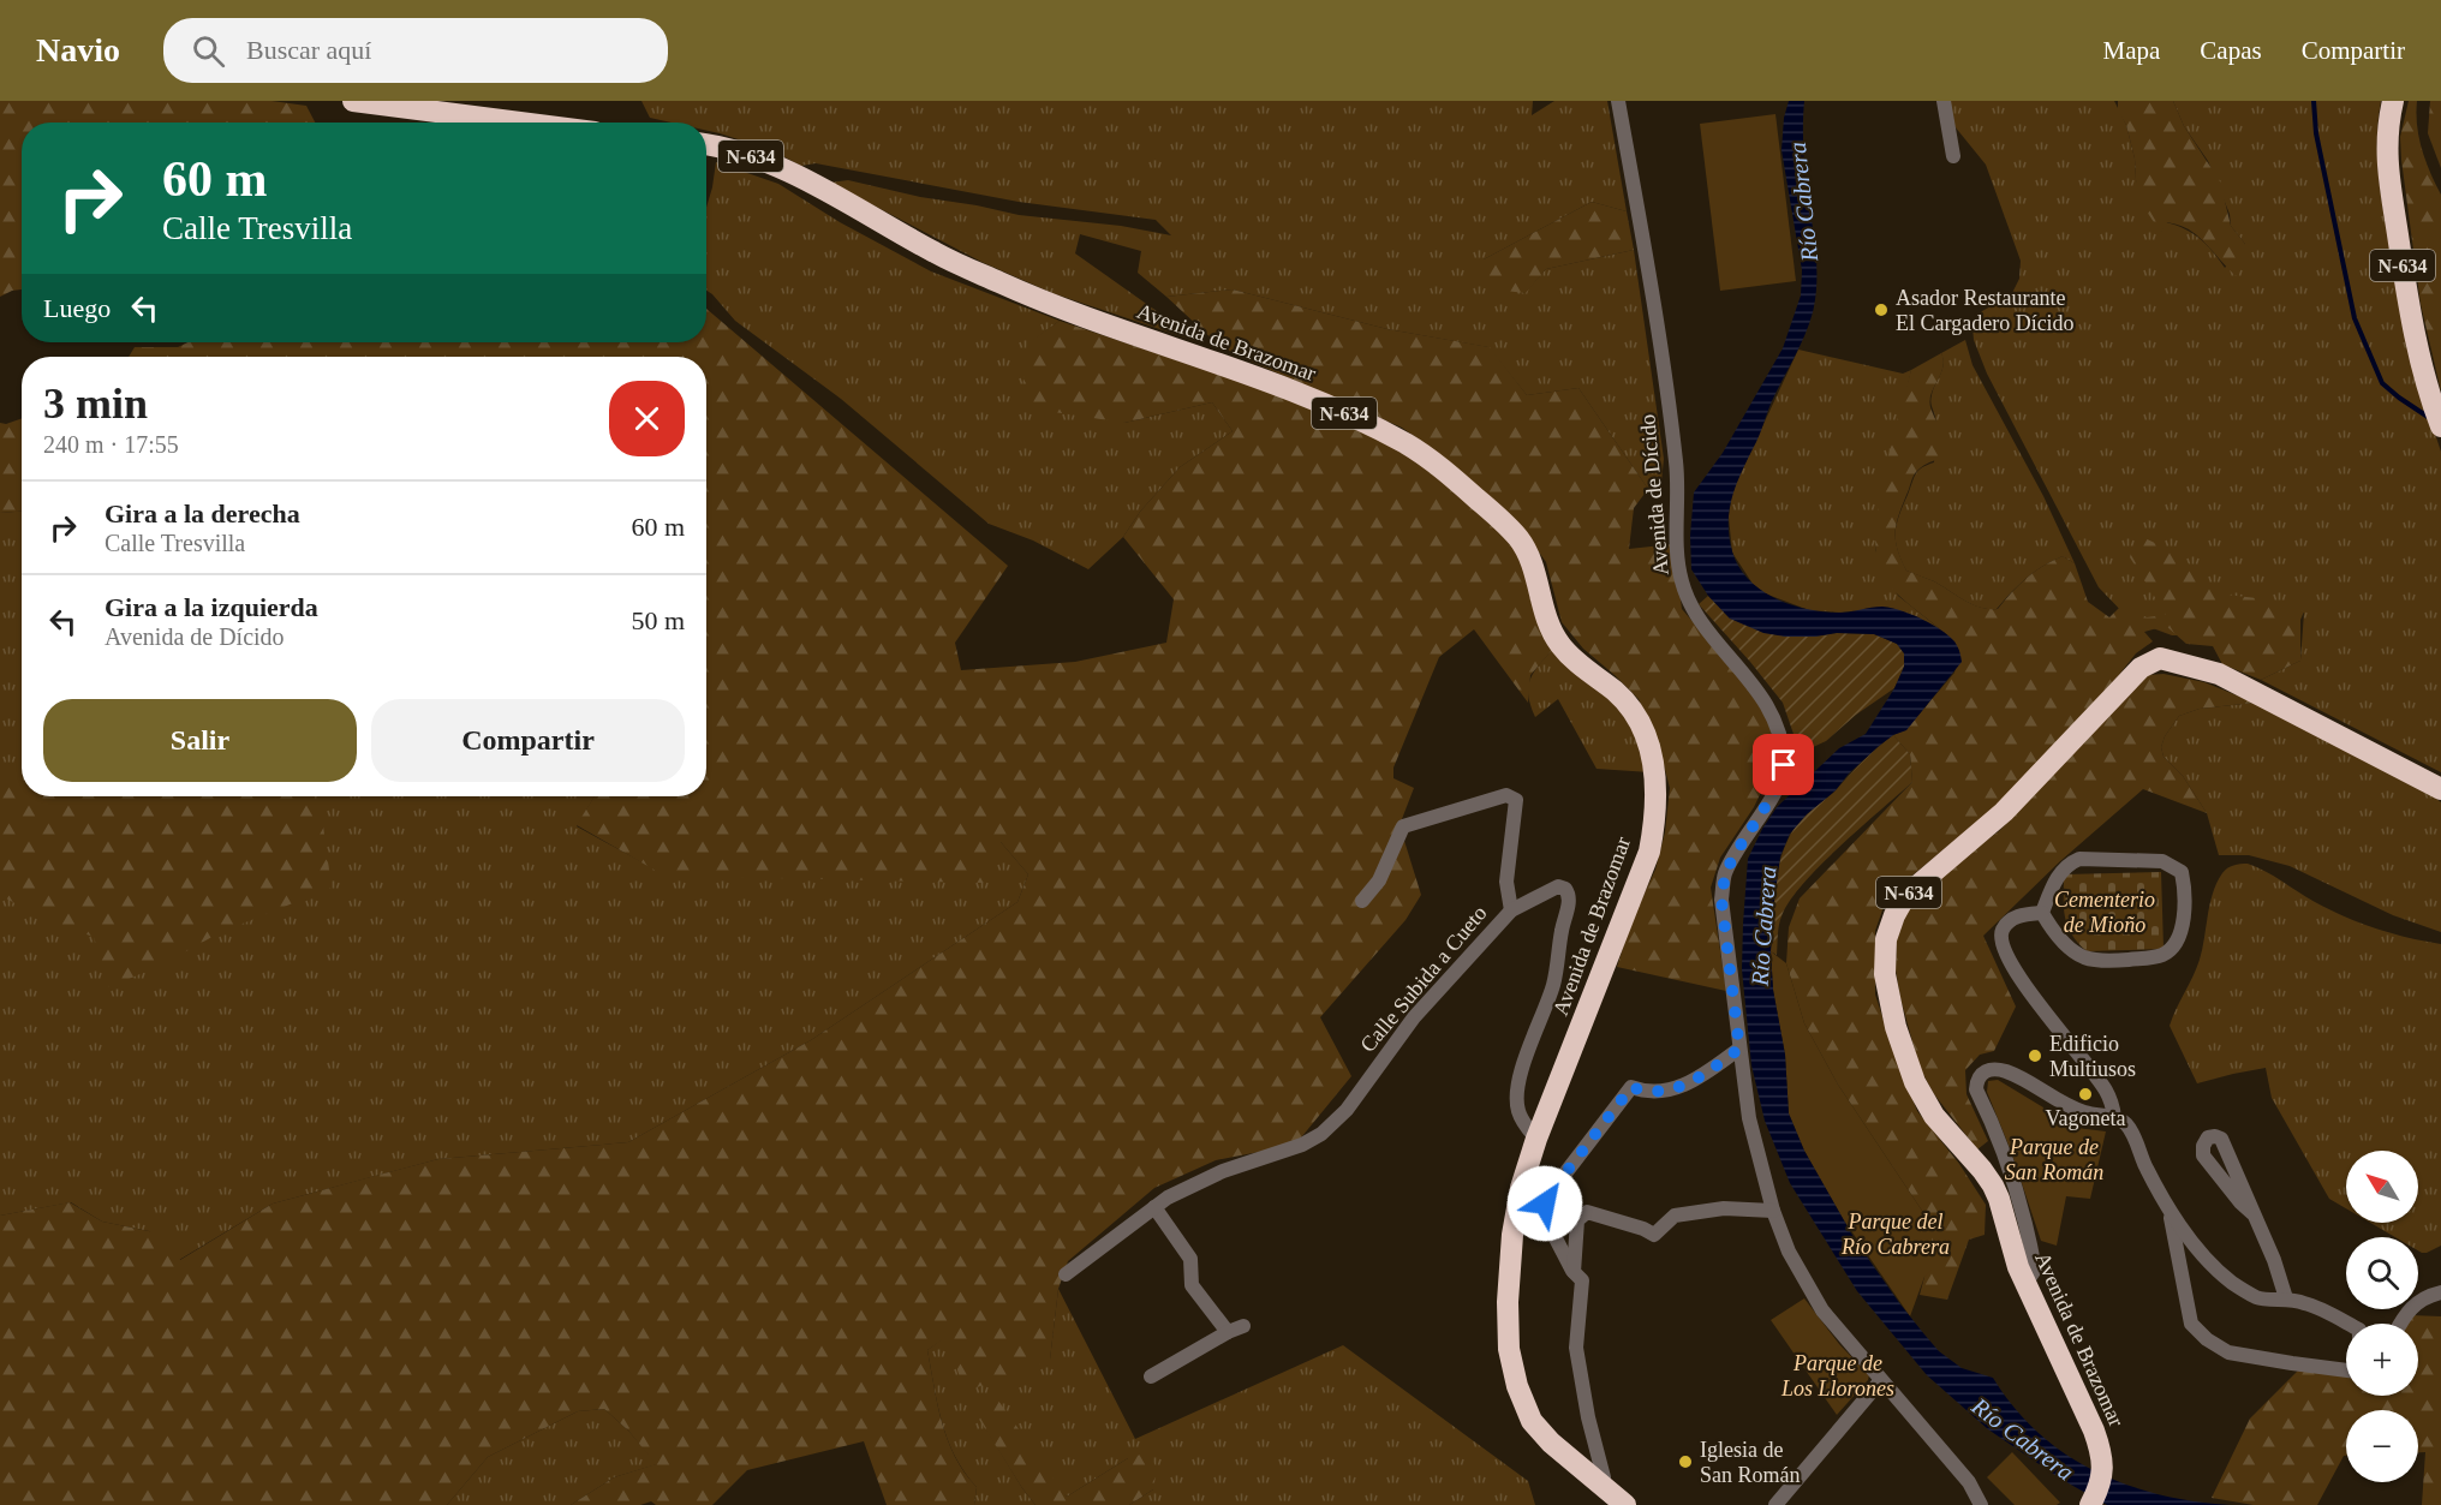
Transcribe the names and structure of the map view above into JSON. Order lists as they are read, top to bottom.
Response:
{
  "streets": {
    "highway": ["N-634", "Avenida de Brazomar"],
    "street": ["Avenida de Dícido", "Calle Subida a Cueto"]
  },
  "crossings": [
    ["Avenida de Brazomar", "Calle Subida a Cueto"]
  ],
  "water": ["Río Cabrera"],
  "parks": [
    "Cementerio de Mioño",
    "Parque de San Román",
    "Parque del Río Cabrera",
    "Parque de Los Llorones"
  ],
  "places": [
    "Asador Restaurante El Cargadero Dícido",
    "Edificio Multiusos",
    "Vagoneta",
    "Iglesia de San Román"
  ],
  "north": "top left",
  "page": {
    "header": "Navio",
    "search": "Buscar aquí",
    "nav": ["Mapa", "Capas", "Compartir"],
    "turn": ["60 m", "Calle Tresvilla"],
    "then": "Luego",
    "heading": ["3 min", "240 m · 17:55"],
    "list": [
      {
        "name": "Gira a la derecha",
        "note": "Calle Tresvilla",
        "value": "60 m"
      },
      {
        "name": "Gira a la izquierda",
        "note": "Avenida de Dícido",
        "value": "50 m"
      }
    ],
    "buttons": ["Salir", "Compartir"],
    "map_buttons": ["+", "−"]
  }
}
